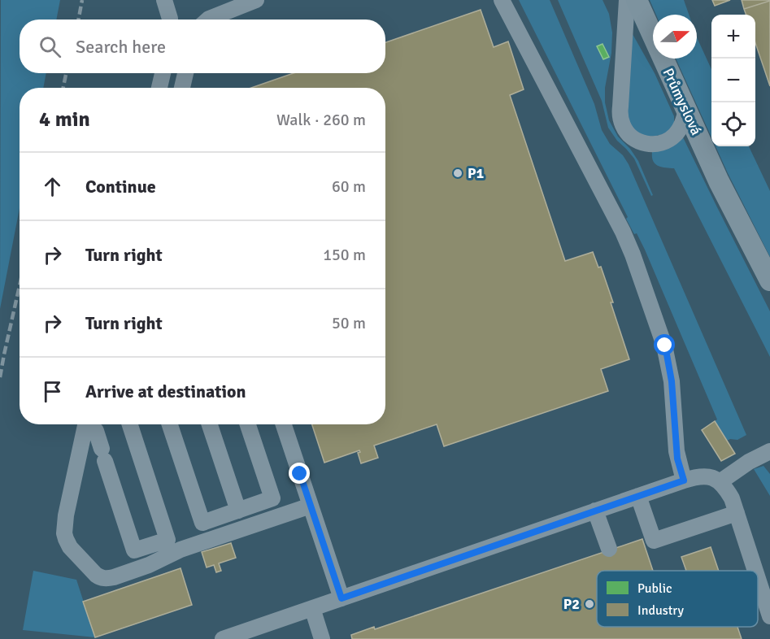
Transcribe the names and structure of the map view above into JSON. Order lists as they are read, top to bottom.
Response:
{
  "streets": {
    "main road": ["Průmyslová"]
  },
  "places": ["P1", "P2"],
  "legend": ["Public", "Industry"],
  "north": "right",
  "page": {
    "map_buttons": ["+", "−"],
    "search": "Search here",
    "heading": ["4 min", "Walk · 260 m"],
    "list": [
      ["Continue", "60 m"],
      ["Turn right", "150 m"],
      ["Turn right", "50 m"],
      "Arrive at destination"
    ]
  }
}
